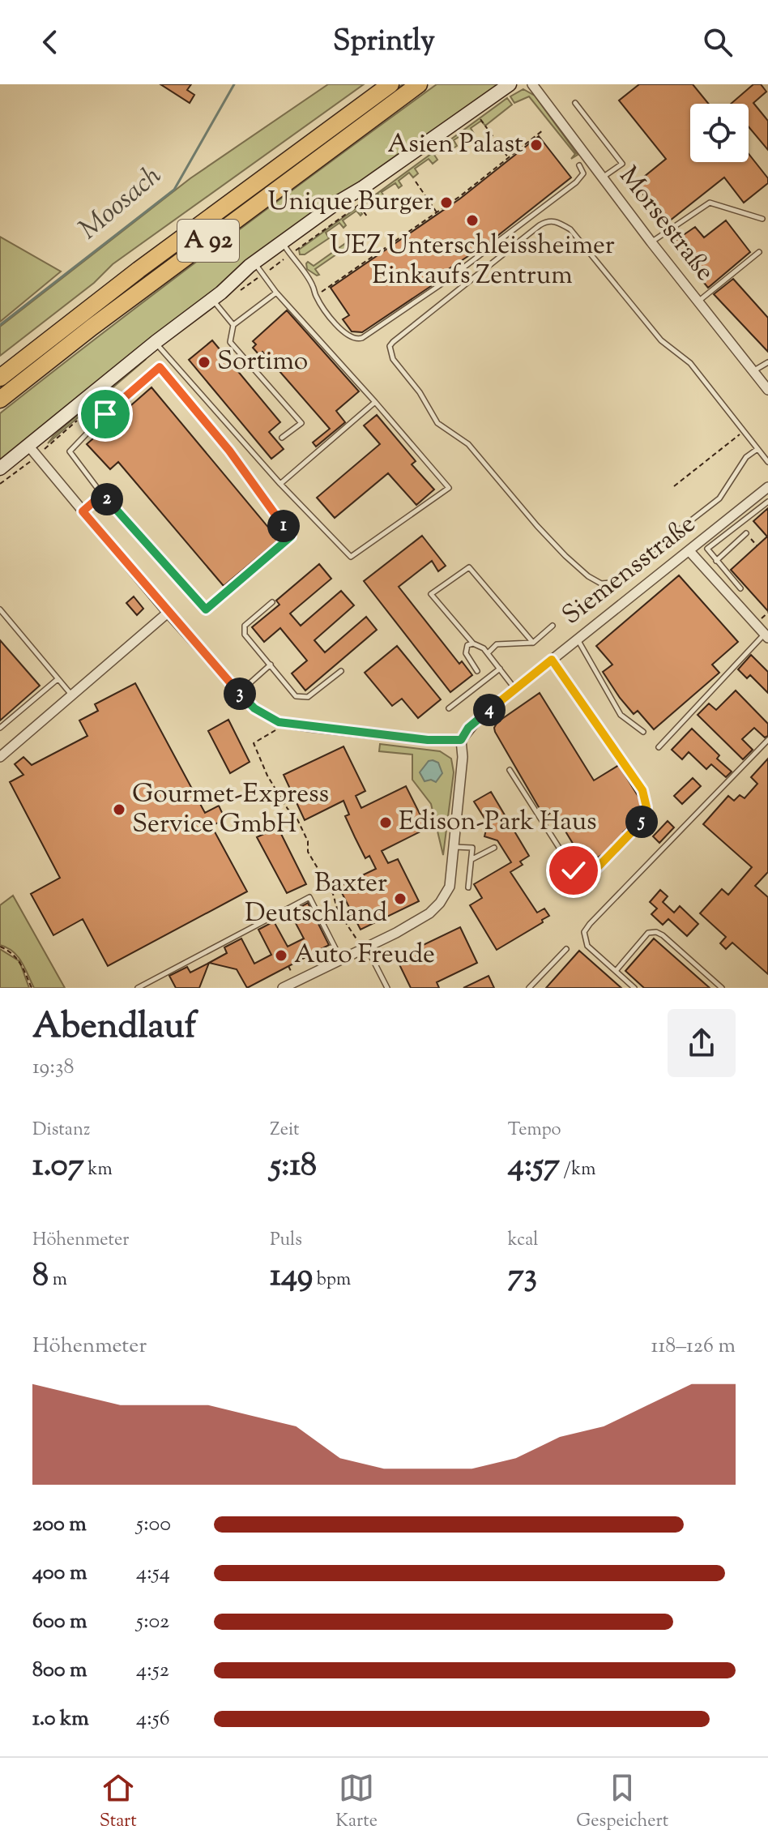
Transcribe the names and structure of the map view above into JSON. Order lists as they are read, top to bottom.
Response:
{
  "streets": {
    "highway": ["A 92"],
    "street": ["Morsestraße", "Siemensstraße"]
  },
  "water": ["Moosach"],
  "places": [
    "Asien Palast",
    "Unique Burger",
    "UEZ Unterschleissheimer Einkaufs Zentrum",
    "Sortimo",
    "Gourmet-Express Service GmbH",
    "Edison-Park Haus",
    "Baxter Deutschland",
    "Auto Freude"
  ],
  "page": {
    "header": "Sprintly",
    "pins": [
      "2",
      "1",
      "3",
      "4",
      "5"
    ],
    "heading": ["Abendlauf", "19:38"],
    "stats": [
      ["Distanz", "1.07 km"],
      ["Zeit", "5:18"],
      ["Tempo", "4:57 /km"],
      ["Höhenmeter", "8 m"],
      ["Puls", "149 bpm"],
      ["kcal", "73"]
    ],
    "chart": ["Höhenmeter", "118–126 m"],
    "list": [
      {
        "name": "200 m",
        "note": "5:00"
      },
      {
        "name": "400 m",
        "note": "4:54"
      },
      {
        "name": "600 m",
        "note": "5:02"
      },
      {
        "name": "800 m",
        "note": "4:52"
      },
      {
        "name": "1.0 km",
        "note": "4:56"
      }
    ],
    "tabs": ["Start", "Karte", "Gespeichert"]
  }
}
